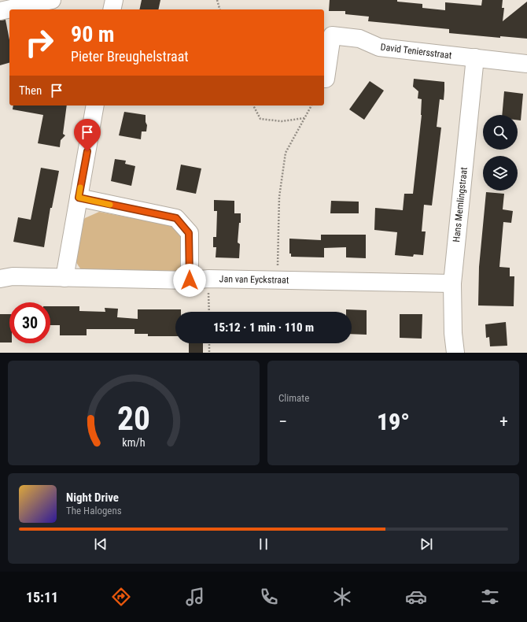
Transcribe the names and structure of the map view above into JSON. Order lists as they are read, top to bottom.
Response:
{
  "streets": {
    "street": ["David Teniersstraat", "Hans Memlingstraat", "Jan van Eyckstraat"]
  },
  "crossings": [
    ["David Teniersstraat", "Hans Memlingstraat"],
    ["Hans Memlingstraat", "Jan van Eyckstraat"]
  ],
  "page": {
    "turn": ["90 m", "Pieter Breughelstraat"],
    "then": "Then",
    "limit": "30",
    "trip": "15:12 · 1 min · 110 m",
    "tile": "Climate",
    "heat": ["−", "19°", "+"],
    "song": ["Night Drive", "The Halogens"],
    "tabs": "15:11",
    "gauge": ["20", "km/h"]
  }
}
